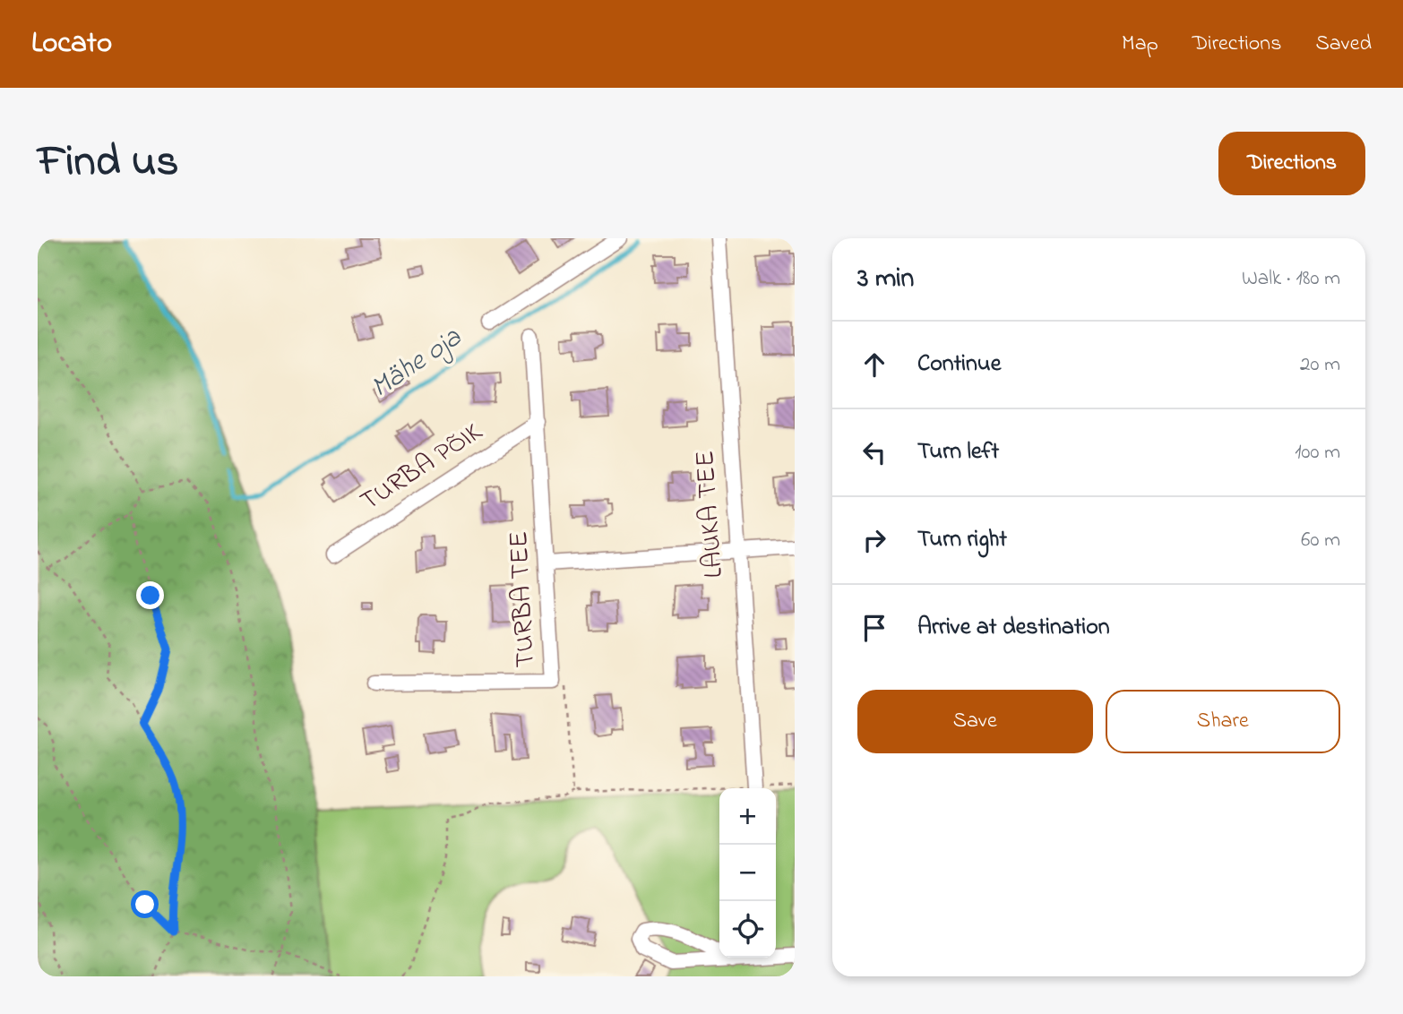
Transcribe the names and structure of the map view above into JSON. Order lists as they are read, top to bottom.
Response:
{
  "streets": {
    "street": ["TURBA PÕIK", "LAUKA TEE", "TURBA TEE"]
  },
  "crossings": [
    ["TURBA PÕIK", "TURBA TEE"]
  ],
  "water": ["Mähe oja"],
  "page": {
    "header": "Locato",
    "nav": ["Map", "Directions", "Saved"],
    "title": "Find us",
    "buttons": [
      "Directions",
      ["Save", "Share"]
    ],
    "heading": ["3 min", "Walk · 180 m"],
    "list": [
      ["Continue", "20 m"],
      ["Turn left", "100 m"],
      ["Turn right", "60 m"],
      "Arrive at destination"
    ],
    "map_buttons": ["+", "−"]
  }
}
